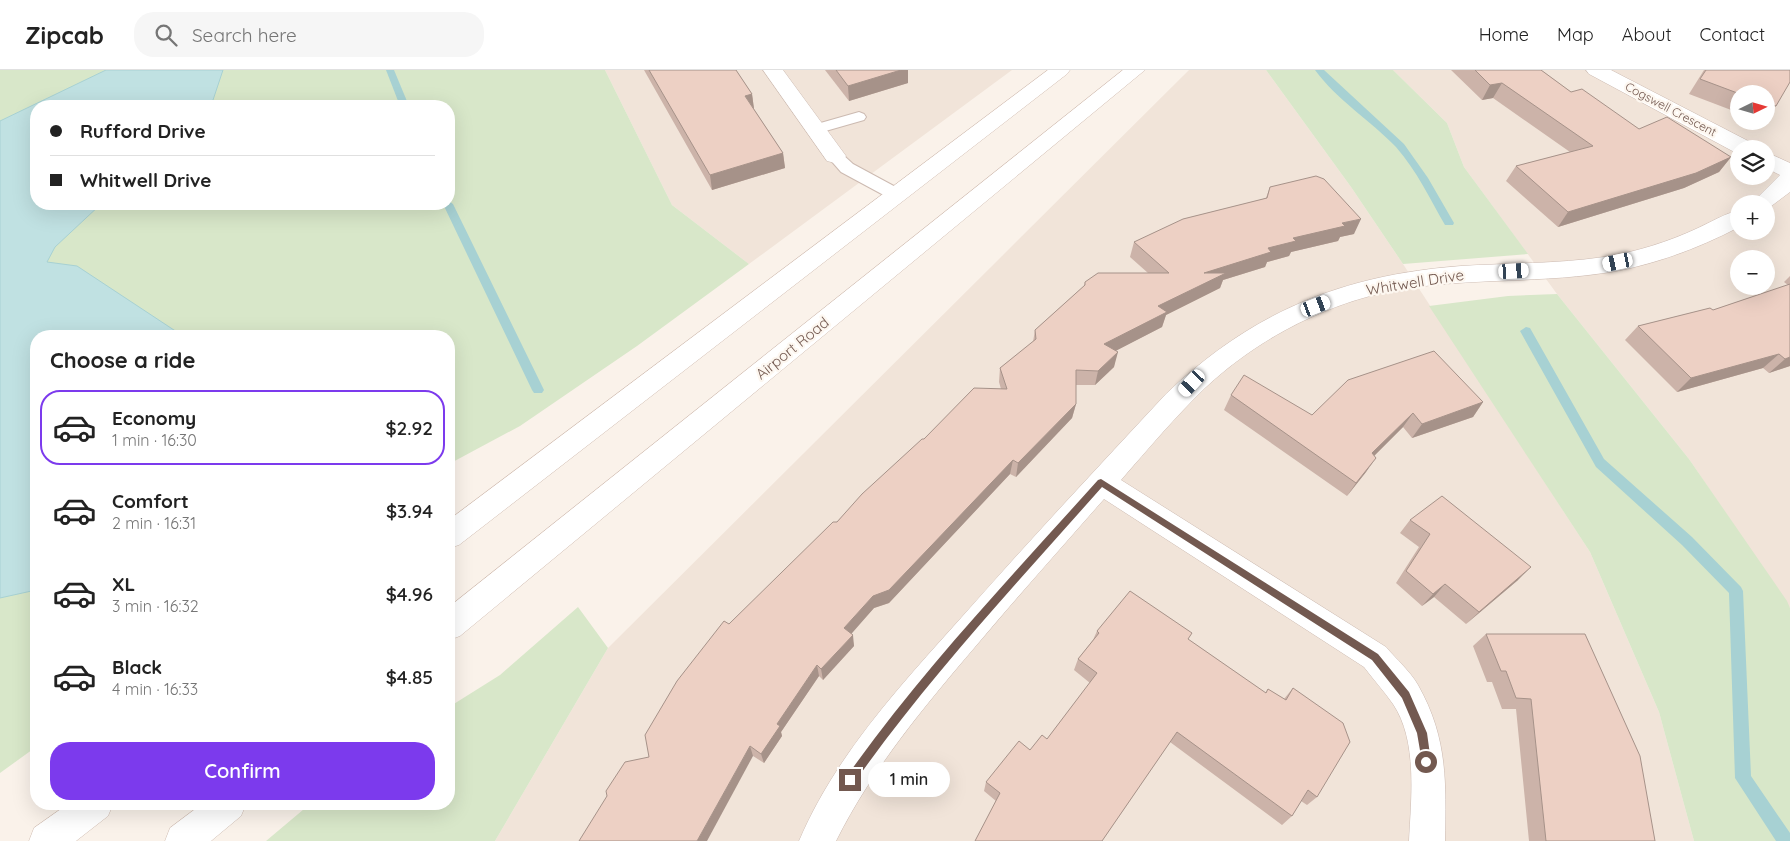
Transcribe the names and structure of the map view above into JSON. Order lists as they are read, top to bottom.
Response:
{
  "streets": {
    "street": ["Cogswell Crescent", "Whitwell Drive", "Airport Road"]
  },
  "north": "right",
  "page": {
    "header": "Zipcab",
    "search": "Search here",
    "nav": [
      "Home",
      "Map",
      "About",
      "Contact"
    ],
    "map_buttons": ["+", "−"],
    "banner": ["Rufford Drive", "Whitwell Drive"],
    "heading": "Choose a ride",
    "list": [
      {
        "name": "Economy",
        "note": "1 min · 16:30",
        "value": "$2.92"
      },
      {
        "name": "Comfort",
        "note": "2 min · 16:31",
        "value": "$3.94"
      },
      {
        "name": "XL",
        "note": "3 min · 16:32",
        "value": "$4.96"
      },
      {
        "name": "Black",
        "note": "4 min · 16:33",
        "value": "$4.85"
      }
    ],
    "buttons": "Confirm",
    "bubble": "1 min"
  }
}
